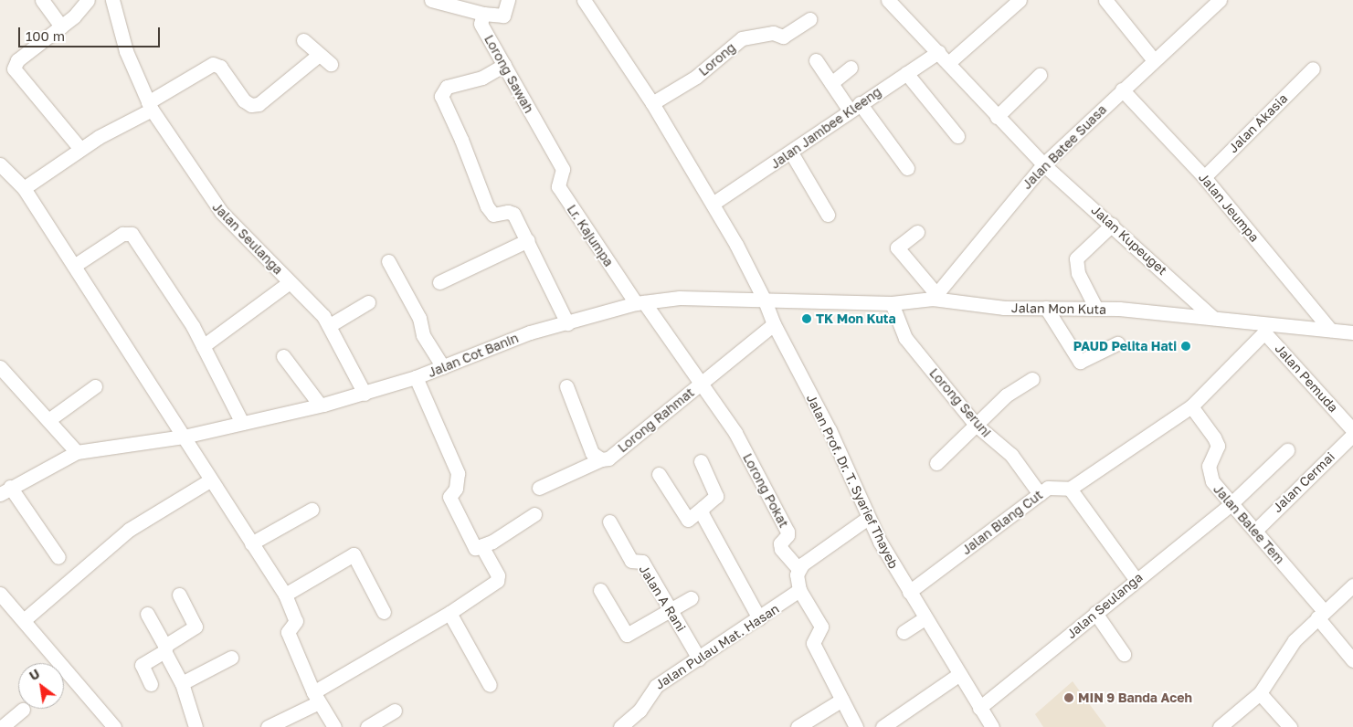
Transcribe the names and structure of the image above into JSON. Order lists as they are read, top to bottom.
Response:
{
  "streets": {
    "street": [
      "Lorong",
      "Lorong Sawah",
      "Jalan Akasia",
      "Jalan Jambee Kleeng",
      "Jalan Batee Suasa",
      "Jalan Jeumpa",
      "Lr. Kajumpa",
      "Jalan Seulanga",
      "Jalan Kupeuget",
      "Jalan Mon Kuta",
      "Jalan Cot Banin",
      "Jalan Pemuda",
      "Lorong Seruni",
      "Lorong Rahmat",
      "Jalan Prof. Dr. T. Syarief Thayeb",
      "Jalan Cermai",
      "Lorong Pokat",
      "Jalan Blang Cut",
      "Jalan Balee Tem",
      "Jalan A Rani",
      "Jalan Pulau Mat. Hasan"
    ]
  },
  "crossings": [
    ["Lorong", "Jalan Prof. Dr. T. Syarief Thayeb"],
    ["Lorong Sawah", "Lr. Kajumpa"],
    ["Jalan Akasia", "Jalan Jeumpa"],
    ["Jalan Jambee Kleeng", "Jalan Kupeuget"],
    ["Jalan Jambee Kleeng", "Jalan Prof. Dr. T. Syarief Thayeb"],
    ["Jalan Batee Suasa", "Jalan Jeumpa"],
    ["Jalan Batee Suasa", "Jalan Kupeuget"],
    ["Jalan Batee Suasa", "Jalan Mon Kuta"],
    ["Jalan Jeumpa", "Jalan Mon Kuta"],
    ["Lr. Kajumpa", "Jalan Cot Banin"],
    ["Lr. Kajumpa", "Lorong Rahmat"],
    ["Lr. Kajumpa", "Lorong Pokat"],
    ["Jalan Seulanga", "Jalan Cot Banin"],
    ["Jalan Seulanga", "Jalan Prof. Dr. T. Syarief Thayeb"],
    ["Jalan Seulanga", "Jalan Balee Tem"],
    ["Jalan Kupeuget", "Jalan Mon Kuta"],
    ["Jalan Mon Kuta", "Jalan Cot Banin"],
    ["Jalan Mon Kuta", "Jalan Pemuda"],
    ["Jalan Mon Kuta", "Lorong Seruni"],
    ["Jalan Mon Kuta", "Jalan Prof. Dr. T. Syarief Thayeb"],
    ["Jalan Mon Kuta", "Jalan Blang Cut"],
    ["Jalan Cot Banin", "Jalan Prof. Dr. T. Syarief Thayeb"],
    ["Jalan Pemuda", "Jalan Blang Cut"],
    ["Lorong Seruni", "Jalan Blang Cut"],
    ["Lorong Rahmat", "Jalan Prof. Dr. T. Syarief Thayeb"],
    ["Jalan Prof. Dr. T. Syarief Thayeb", "Jalan Blang Cut"],
    ["Jalan Cermai", "Jalan Balee Tem"],
    ["Jalan Blang Cut", "Jalan Balee Tem"],
    ["Jalan A Rani", "Jalan Pulau Mat. Hasan"]
  ],
  "places": ["TK Mon Kuta", "PAUD Pelita Hati", "MIN 9 Banda Aceh"],
  "scale_bar": "100 m",
  "north": "top left"
}
